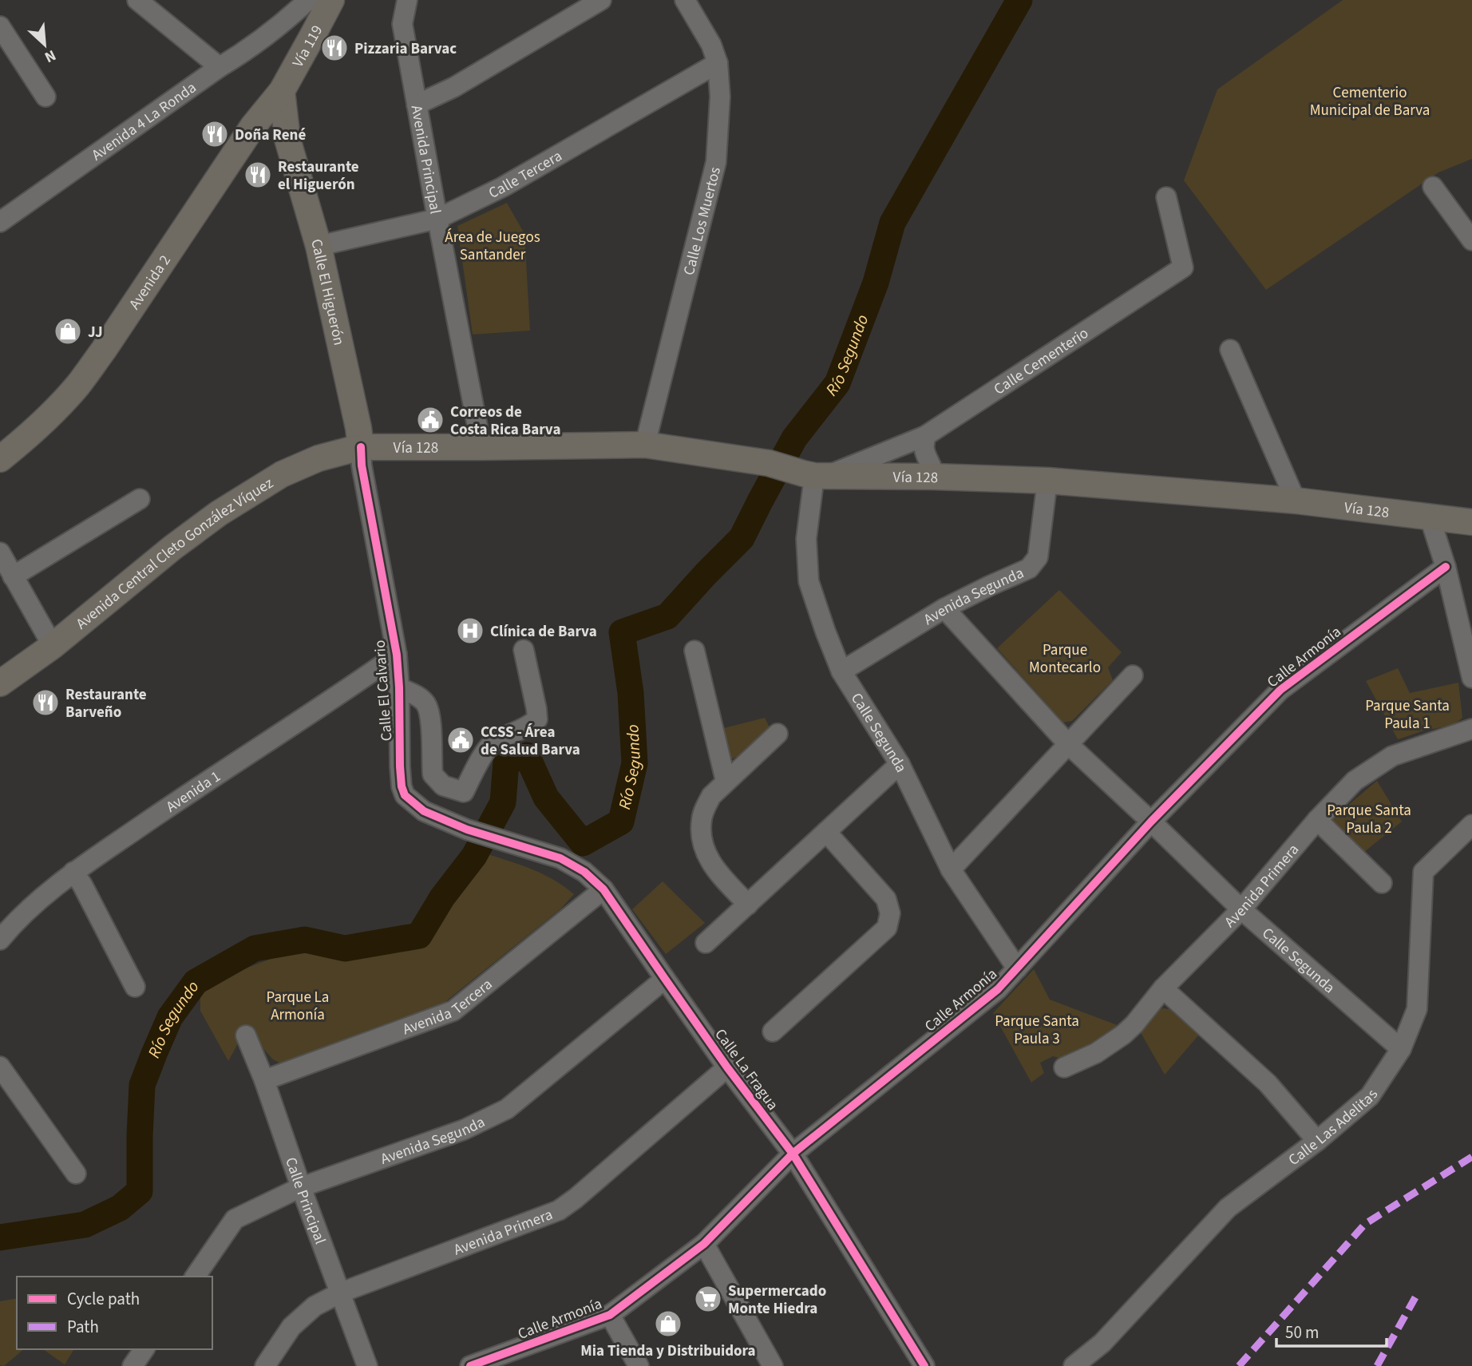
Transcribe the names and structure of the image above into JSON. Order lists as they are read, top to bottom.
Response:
{
  "streets": {
    "main road": [
      "Vía 119",
      "Avenida 2",
      "Calle El Higuerón",
      "Vía 128",
      "Avenida Central Cleto González Víquez"
    ],
    "street": [
      "Avenida 4 La Ronda",
      "Avenida Principal",
      "Calle Tercera",
      "Calle Los Muertos",
      "Calle Cementerio",
      "Avenida Segunda",
      "Calle Armonía",
      "Calle El Calvario",
      "Calle Segunda",
      "Avenida 1",
      "Avenida Primera",
      "Avenida Tercera",
      "Calle La Fragua",
      "Calle Las Adelitas",
      "Calle Principal"
    ]
  },
  "crossings": [
    ["Vía 119", "Avenida 2"],
    ["Vía 119", "Calle El Higuerón"],
    ["Avenida Principal", "Calle Tercera"],
    ["Avenida Principal", "Vía 128"],
    ["Calle Tercera", "Calle Los Muertos"],
    ["Calle Tercera", "Calle El Higuerón"],
    ["Calle Los Muertos", "Vía 128"],
    ["Avenida 2", "Calle El Higuerón"],
    ["Calle El Higuerón", "Vía 128"],
    ["Calle El Higuerón", "Avenida Central Cleto González Víquez"],
    ["Calle El Higuerón", "Calle El Calvario"],
    ["Calle Cementerio", "Vía 128"],
    ["Calle Cementerio", "Calle Segunda"],
    ["Vía 128", "Avenida Central Cleto González Víquez"],
    ["Vía 128", "Avenida Segunda"],
    ["Vía 128", "Calle El Calvario"],
    ["Vía 128", "Calle Segunda"],
    ["Avenida Central Cleto González Víquez", "Calle El Calvario"],
    ["Avenida Segunda", "Calle Segunda"],
    ["Avenida Segunda", "Calle La Fragua"],
    ["Avenida Segunda", "Calle Principal"],
    ["Calle Armonía", "Calle Segunda"],
    ["Calle Armonía", "Calle La Fragua"],
    ["Calle El Calvario", "Avenida 1"],
    ["Calle El Calvario", "Calle La Fragua"],
    ["Calle Segunda", "Avenida Primera"],
    ["Calle Segunda", "Calle Las Adelitas"],
    ["Avenida Primera", "Calle La Fragua"],
    ["Avenida Primera", "Calle Principal"],
    ["Avenida Tercera", "Calle La Fragua"],
    ["Avenida Tercera", "Calle Principal"]
  ],
  "water": ["Río Segundo"],
  "parks": [
    "Cementerio Municipal de Barva",
    "Área de Juegos Santander",
    "Parque Montecarlo",
    "Parque Santa Paula 1",
    "Parque Santa Paula 2",
    "Parque La Armonía",
    "Parque Santa Paula 3"
  ],
  "places": {
    "restaurant": [
      "Pizzaria Barvac",
      "Doña René",
      "Restaurante el Higuerón",
      "Restaurante Barveño"
    ],
    "shop": ["JJ", "Mia Tienda y Distribuidora"],
    "public building": ["Correos de Costa Rica Barva", "CCSS - Área de Salud Barva"],
    "hospital": ["Clínica de Barva"],
    "supermarket": ["Supermercado Monte Hiedra"]
  },
  "legend": ["Cycle path", "Path"],
  "scale_bar": "50 m",
  "north": "bottom right"
}
